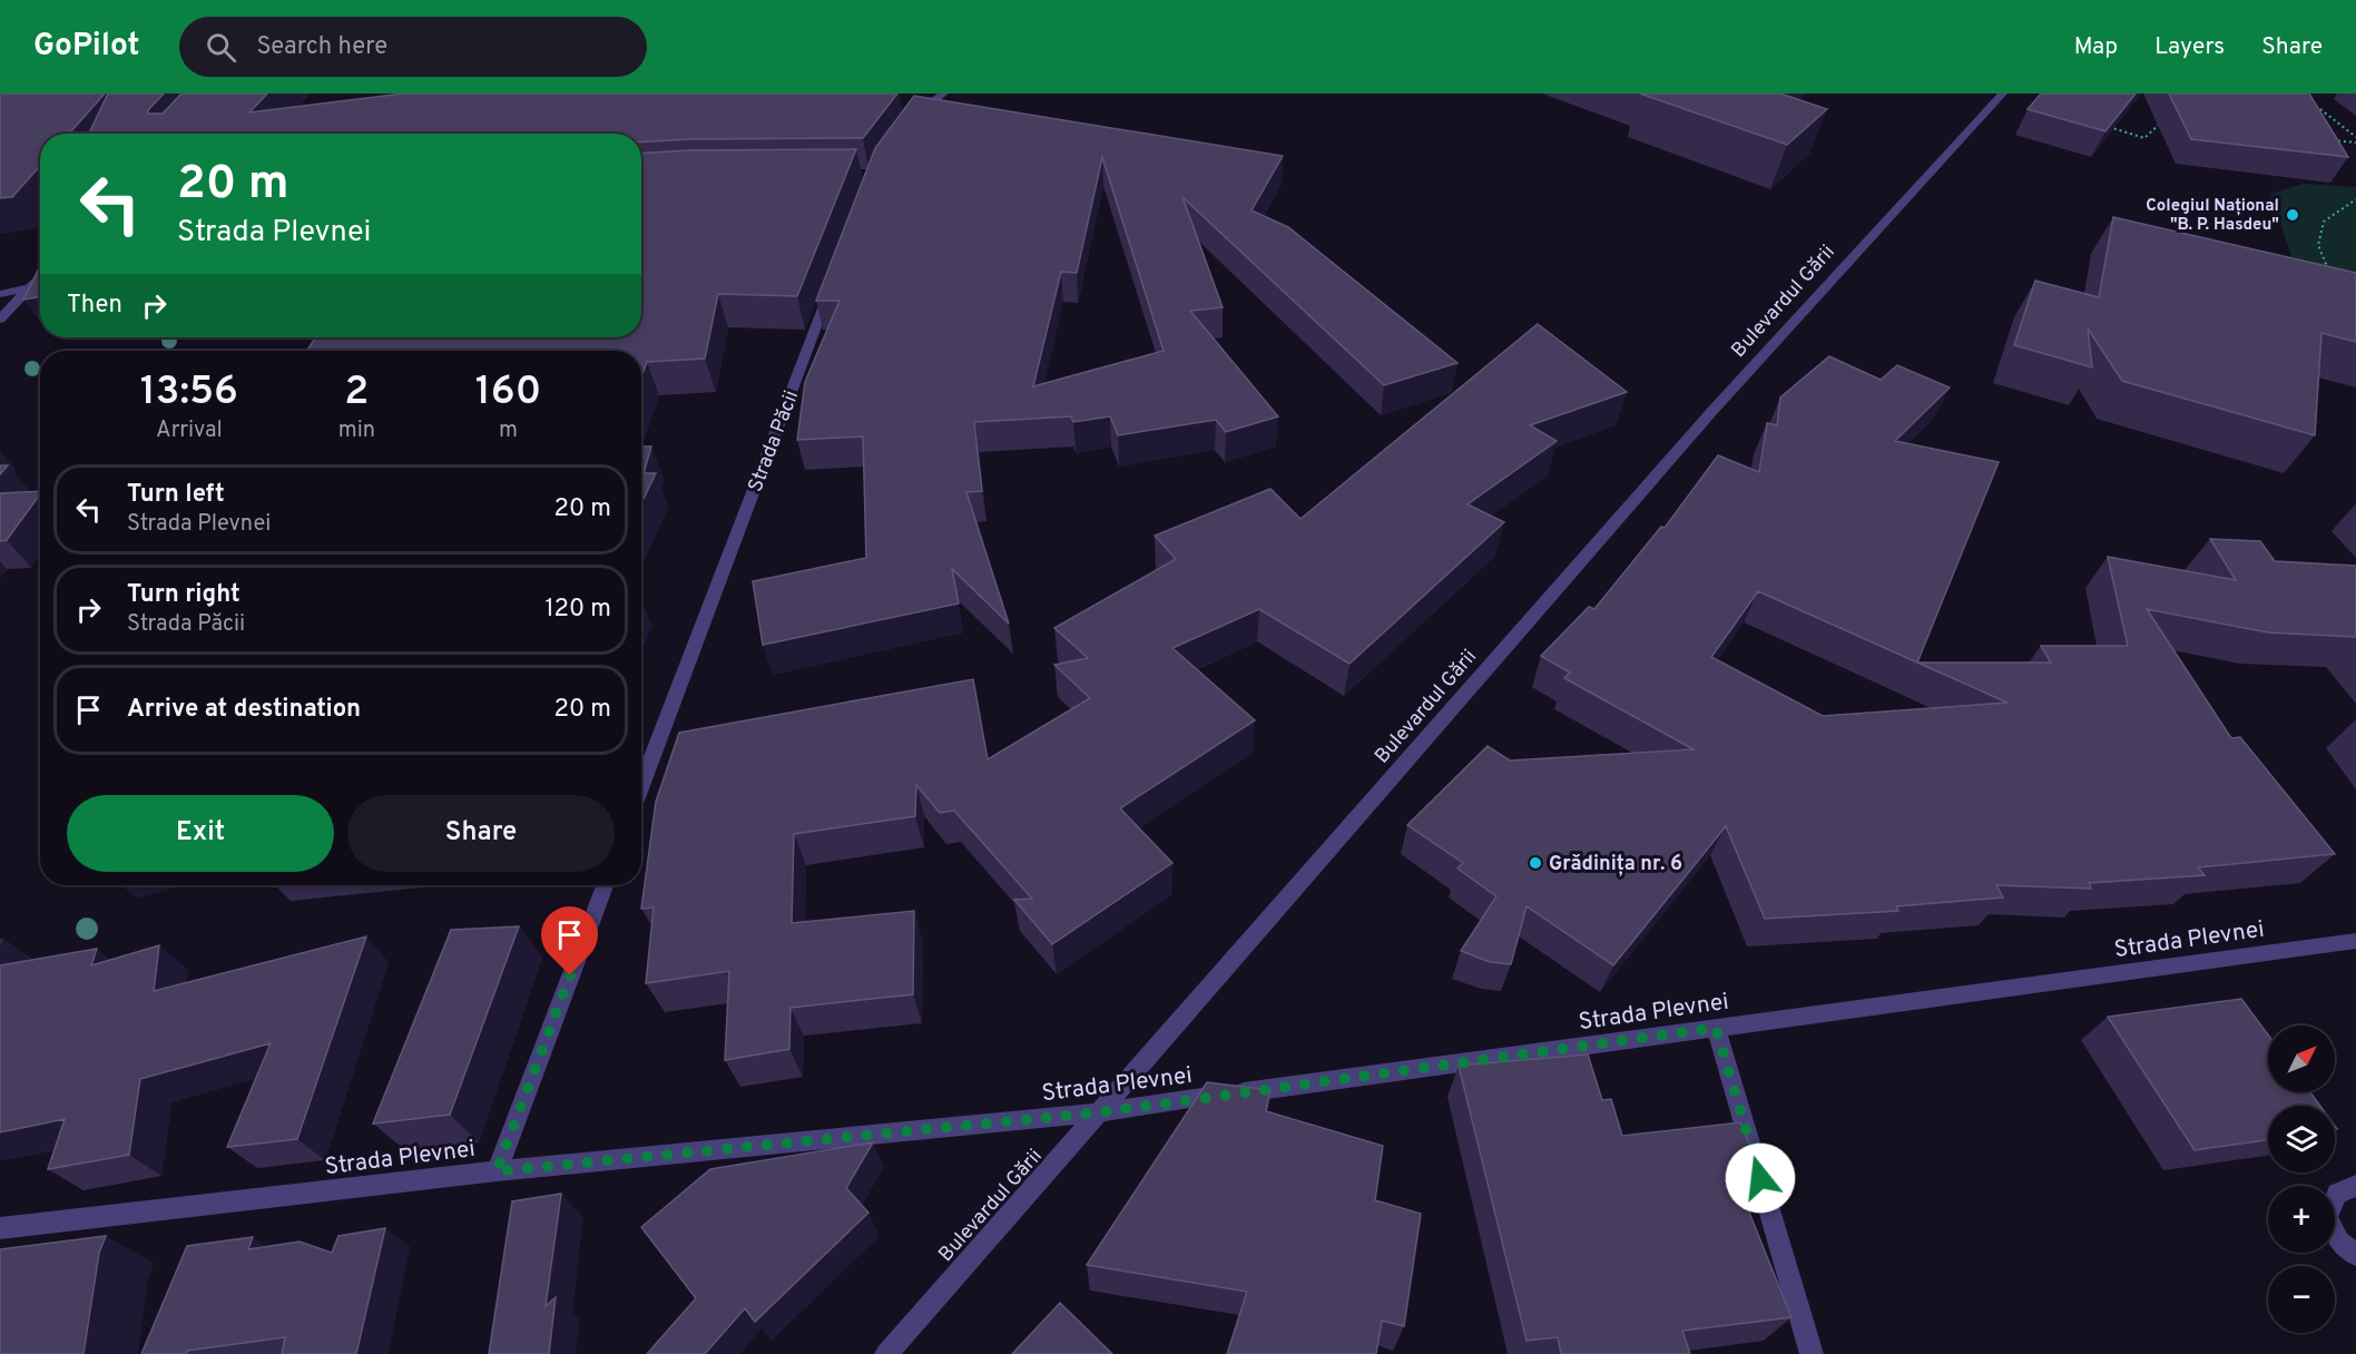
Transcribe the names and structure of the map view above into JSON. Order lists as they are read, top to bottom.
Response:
{
  "streets": {
    "street": ["Bulevardul Gării", "Strada Păcii", "Strada Plevnei"]
  },
  "crossings": [
    ["Bulevardul Gării", "Strada Plevnei"]
  ],
  "places": ["Colegiul Național \"B. P. Hasdeu\"", "Grădinița nr. 6"],
  "north": "top right",
  "page": {
    "header": "GoPilot",
    "search": "Search here",
    "nav": ["Map", "Layers", "Share"],
    "turn": ["20 m", "Strada Plevnei"],
    "then": "Then",
    "eta": [
      "13:56",
      "Arrival",
      "2",
      "min",
      "160",
      "m"
    ],
    "list": [
      {
        "name": "Turn left",
        "note": "Strada Plevnei",
        "value": "20 m"
      },
      {
        "name": "Turn right",
        "note": "Strada Păcii",
        "value": "120 m"
      },
      {
        "name": "Arrive at destination",
        "value": "20 m"
      }
    ],
    "buttons": ["Exit", "Share"],
    "map_buttons": ["+", "−"]
  }
}
